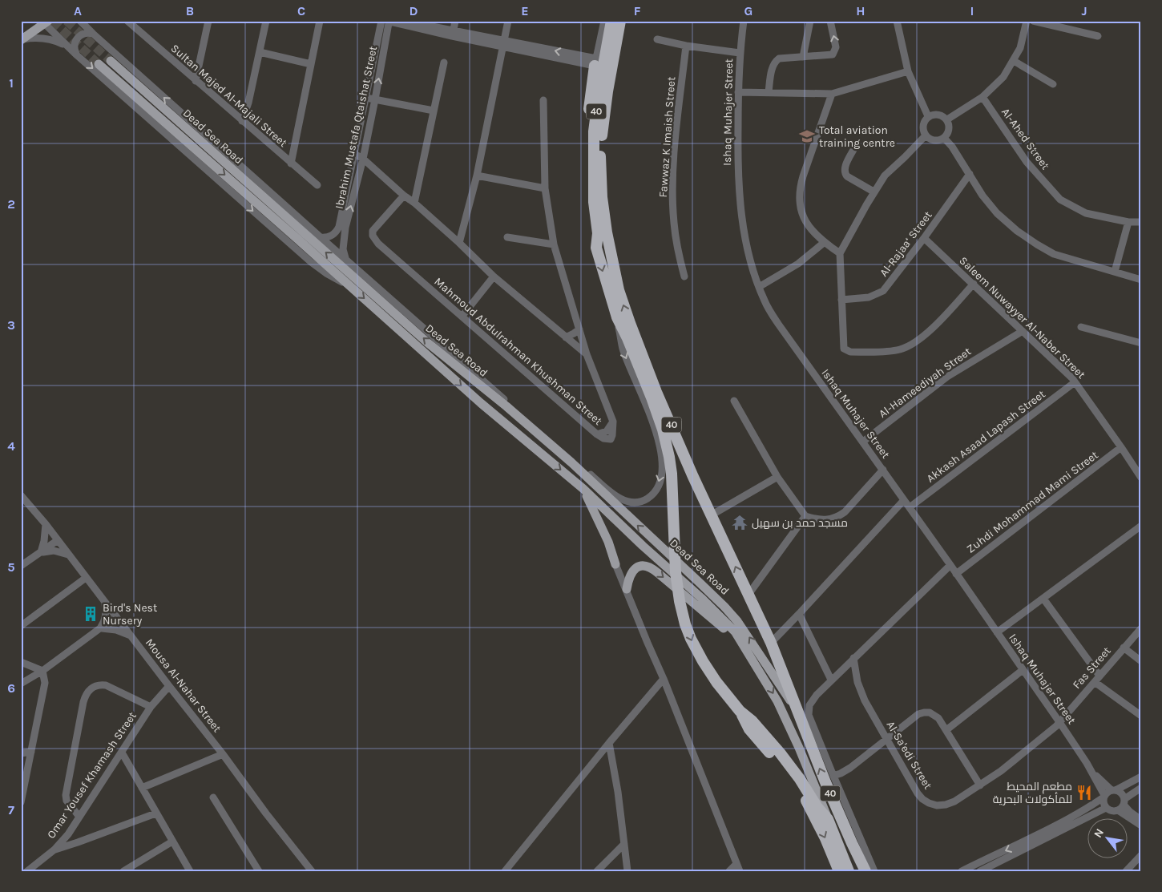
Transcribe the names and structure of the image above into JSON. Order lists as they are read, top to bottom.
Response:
{
  "streets": {
    "highway": ["40"],
    "main road": ["Dead Sea Road"],
    "street": [
      "Sultan Majed Al-Majali Street",
      "Ishaq Muhajer Street",
      "Ibrahim Mustafa Qtaishat Street",
      "Fawwaz K Imaish Street",
      "Al-Ahed Street",
      "Al-Rajaa‘ Street",
      "Saleem Nuwayyer Al-Naber Street",
      "Mahmoud Abdulrahman Khushman Street",
      "Al-Hameediyah Street",
      "Akkash Asaad Lapash Street",
      "Zuhdi Mohammad Mami Street",
      "Fas Street",
      "Mousa Al-Nahar Street",
      "Al-Sa'edi Street",
      "Omar Yousef Khamash Street"
    ]
  },
  "crossings": [
    ["40", "Dead Sea Road"],
    ["Ishaq Muhajer Street", "Al-Hameediyah Street"],
    ["Ishaq Muhajer Street", "Akkash Asaad Lapash Street"],
    ["Ishaq Muhajer Street", "Zuhdi Mohammad Mami Street"],
    ["Ishaq Muhajer Street", "Fas Street"],
    ["Ishaq Muhajer Street", "Al-Sa'edi Street"],
    ["Ibrahim Mustafa Qtaishat Street", "Dead Sea Road"],
    ["Al-Rajaa‘ Street", "Saleem Nuwayyer Al-Naber Street"],
    ["Saleem Nuwayyer Al-Naber Street", "Al-Hameediyah Street"],
    ["Saleem Nuwayyer Al-Naber Street", "Akkash Asaad Lapash Street"],
    ["Saleem Nuwayyer Al-Naber Street", "Zuhdi Mohammad Mami Street"],
    ["Fas Street", "Al-Sa'edi Street"],
    ["Mousa Al-Nahar Street", "Omar Yousef Khamash Street"]
  ],
  "one_way": ["Dead Sea Road"],
  "places": {
    "school or university": ["Total aviation training centre"],
    "temple": ["مسجد حمد بن سهيل"],
    "building": ["Bird's Nest Nursery"],
    "restaurant": ["مطعم المحيط للمأكولات البحرية"]
  },
  "north": "top left",
  "grid": {
    "columns": [
      "A",
      "B",
      "C",
      "D",
      "E",
      "F",
      "G",
      "H",
      "I",
      "J"
    ],
    "rows": [
      "1",
      "2",
      "3",
      "4",
      "5",
      "6",
      "7"
    ]
  }
}
